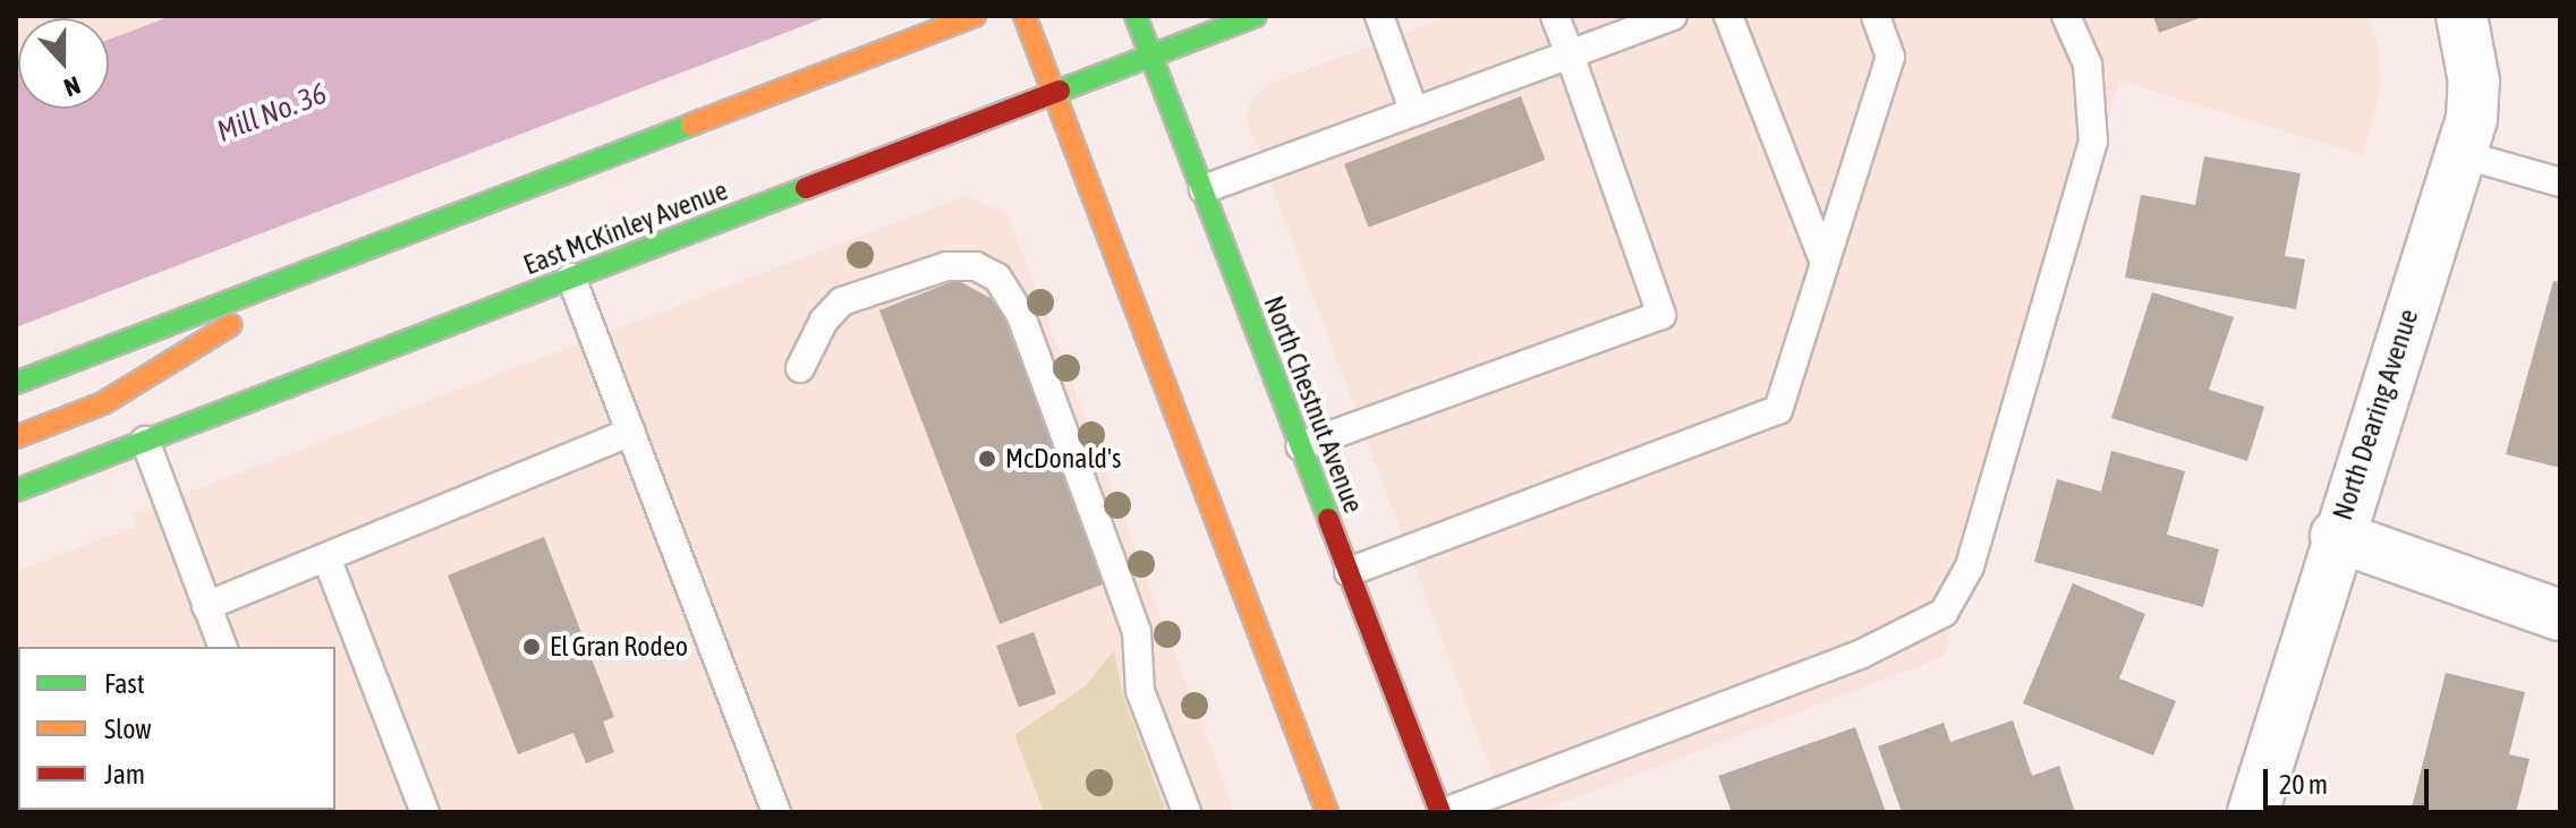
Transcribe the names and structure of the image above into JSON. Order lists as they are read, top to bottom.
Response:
{
  "streets": {
    "main road": ["East McKinley Avenue", "North Chestnut Avenue"],
    "street": ["North Dearing Avenue"]
  },
  "crossings": [
    ["East McKinley Avenue", "North Chestnut Avenue"]
  ],
  "water": ["Mill No. 36"],
  "places": ["McDonald's", "El Gran Rodeo"],
  "legend": ["Fast", "Slow", "Jam"],
  "scale_bar": "20 m",
  "north": "bottom"
}
